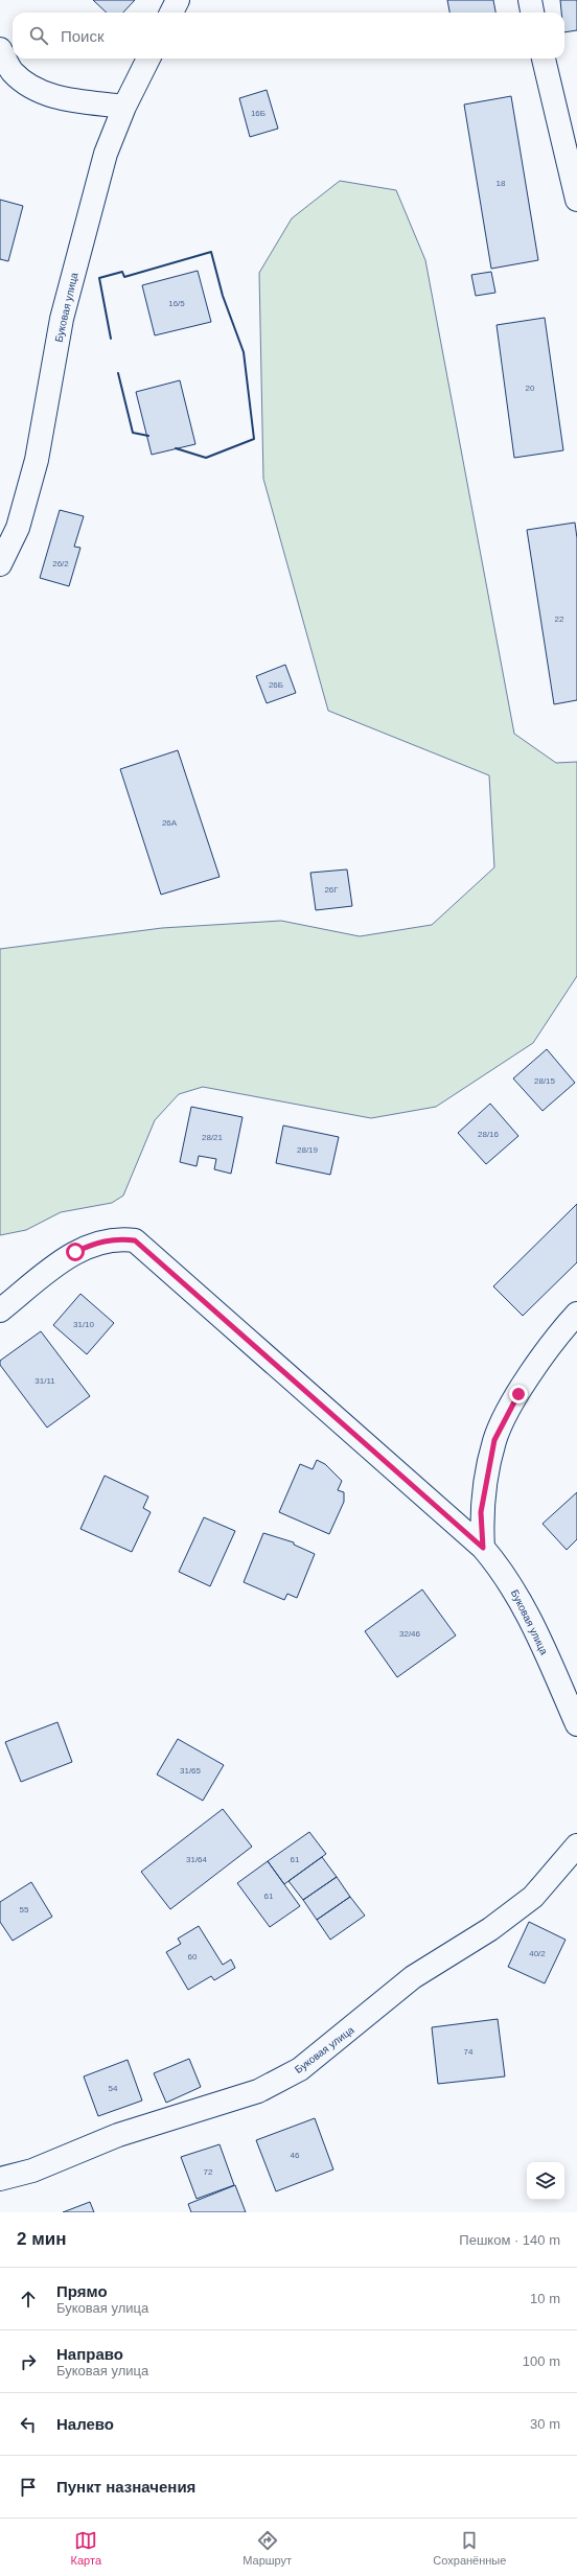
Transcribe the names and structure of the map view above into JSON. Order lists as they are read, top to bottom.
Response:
{
  "streets": {
    "street": ["Буковая улица"]
  },
  "house_numbers": [
    "16Б",
    "18",
    "16/5",
    "20",
    "26/2",
    "22",
    "26Б",
    "26А",
    "26Г",
    "28/15",
    "28/16",
    "28/21",
    "28/19",
    "31/10",
    "31/11",
    "32/46",
    "31/65",
    "31/64",
    "61",
    "61",
    "55",
    "40/2",
    "60",
    "74",
    "54",
    "46",
    "72"
  ],
  "page": {
    "search": "Поиск",
    "heading": ["2 мин", "Пешком · 140 m"],
    "list": [
      ["Прямо", "Буковая улица", "10 m"],
      ["Направо", "Буковая улица", "100 m"],
      ["Налево", "30 m"],
      "Пункт назначения"
    ],
    "nav": ["Карта", "Маршрут", "Сохранённые"]
  }
}
